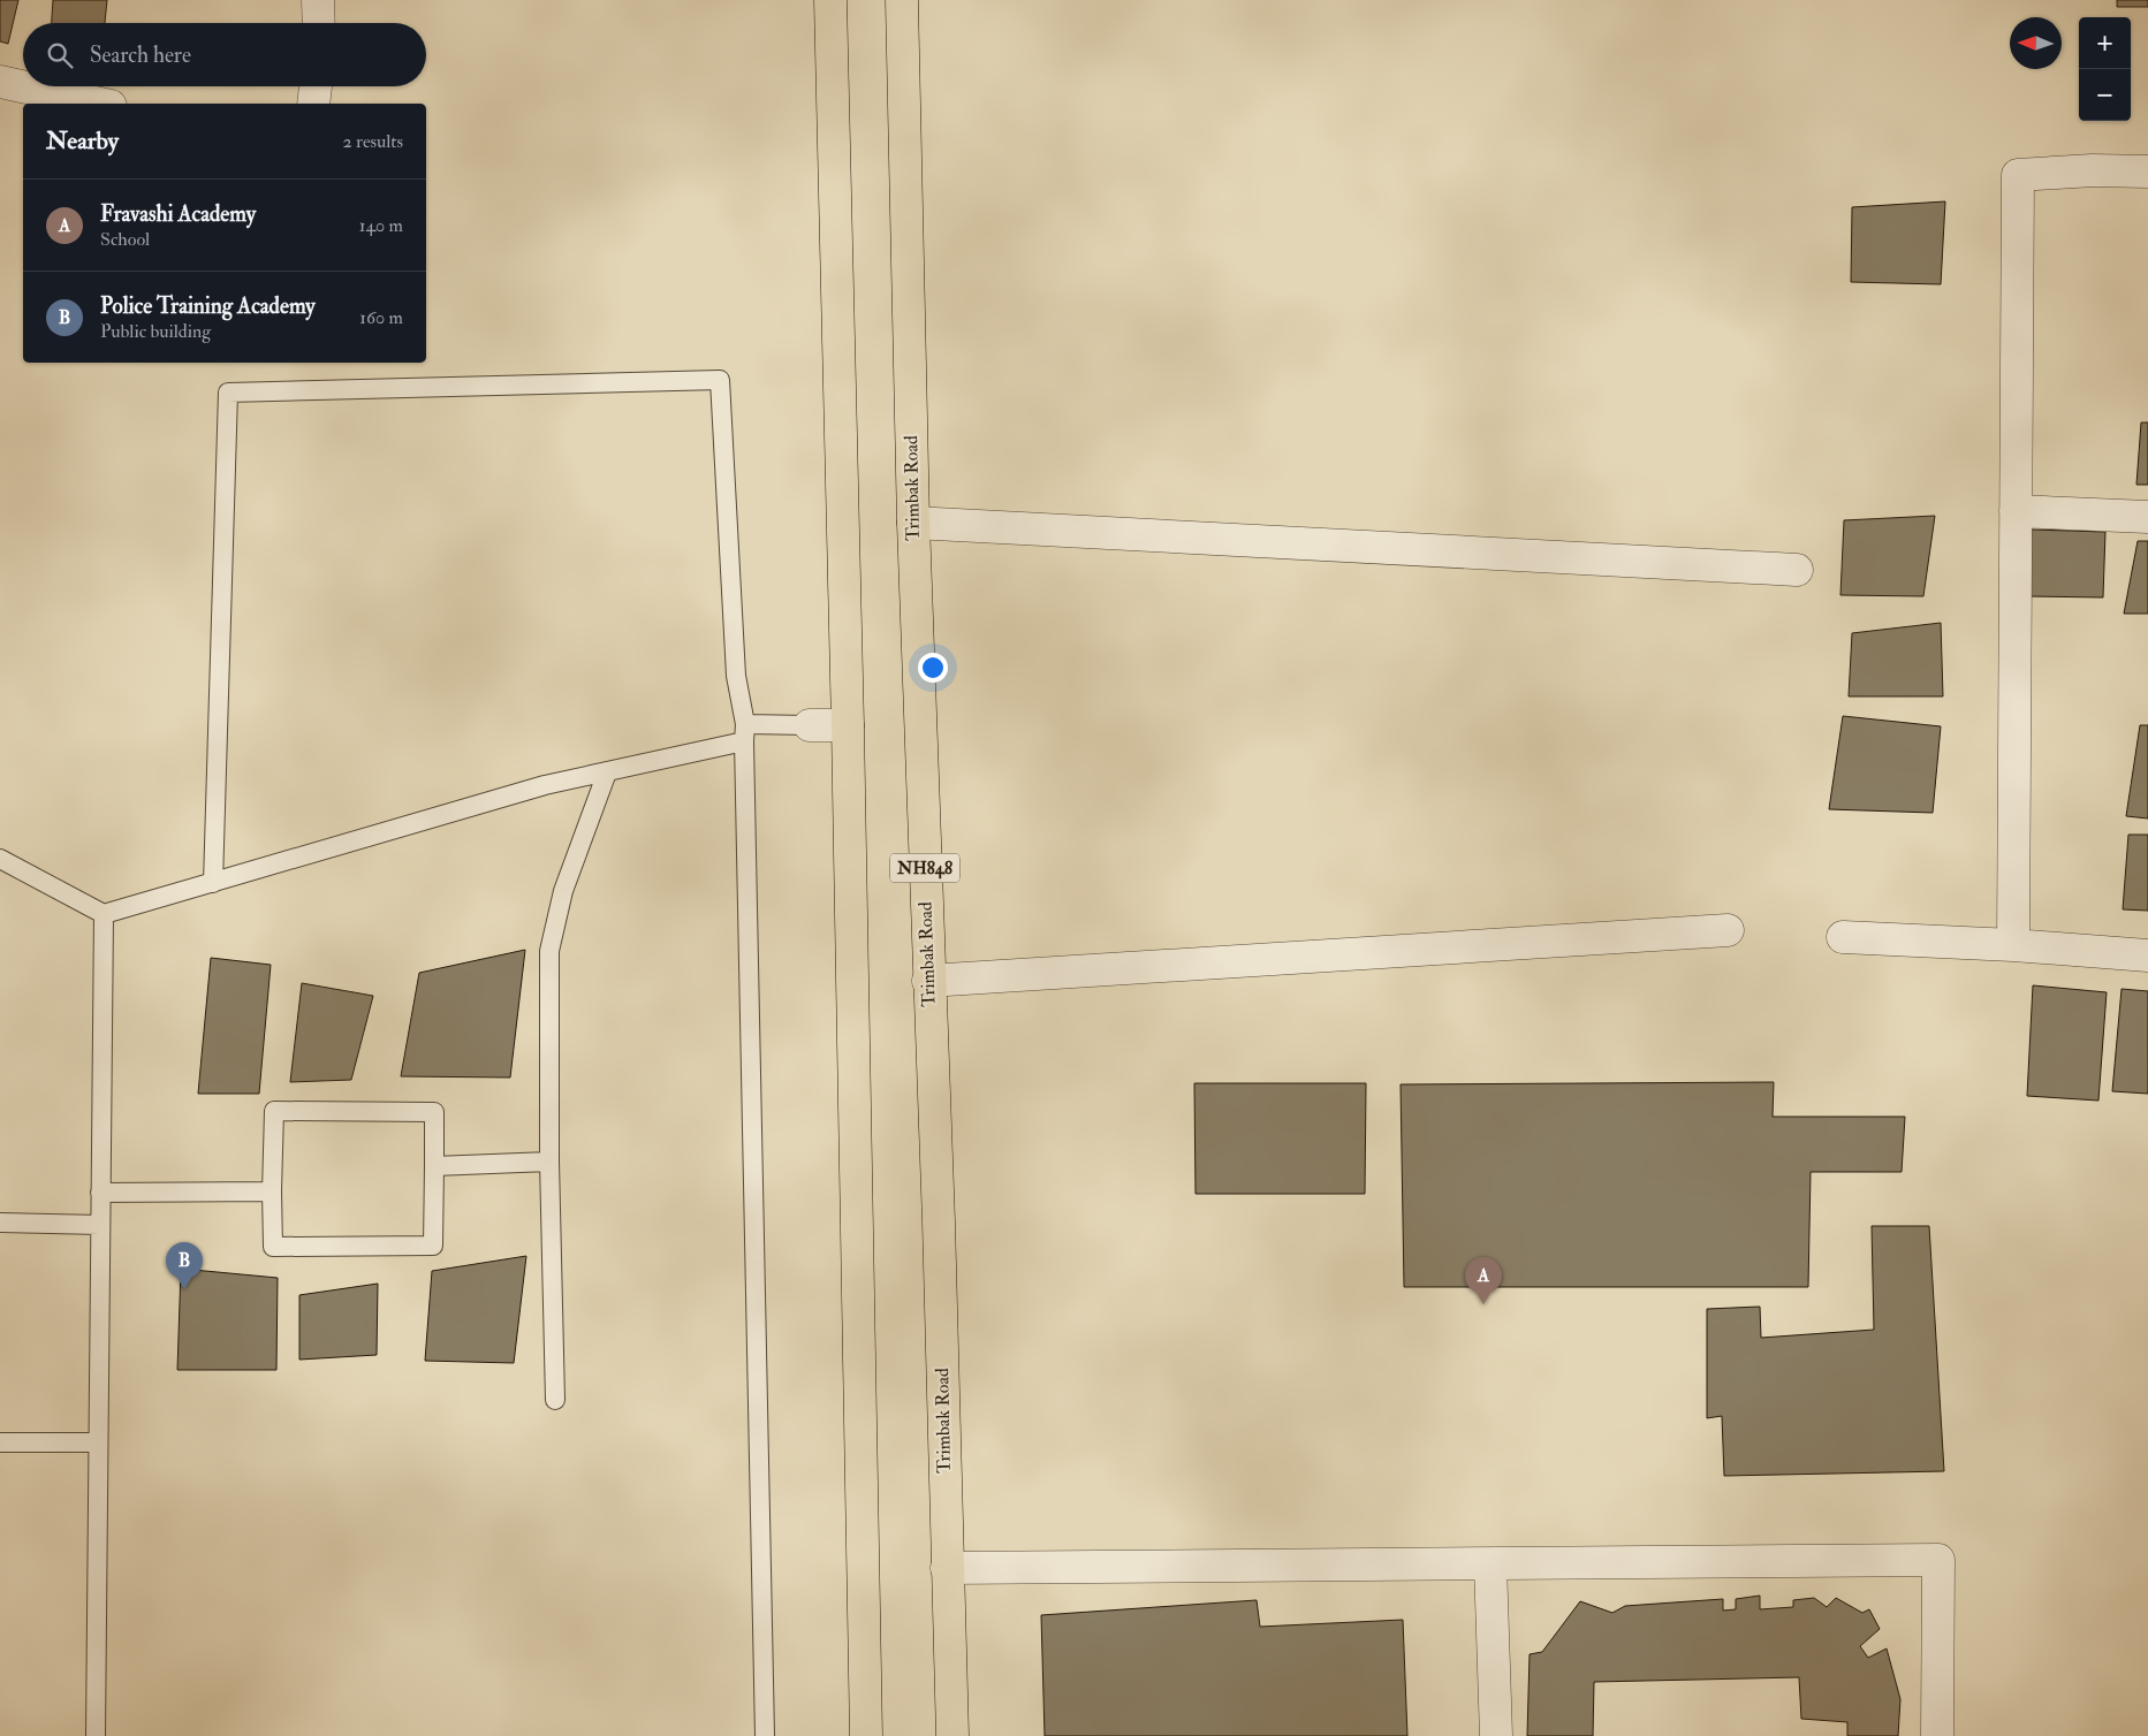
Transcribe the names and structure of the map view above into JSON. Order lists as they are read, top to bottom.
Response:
{
  "streets": {
    "highway": ["Trimbak Road", "NH848"]
  },
  "north": "left",
  "page": {
    "map_buttons": ["+", "−"],
    "search": "Search here",
    "heading": ["Nearby", "2 results"],
    "list": [
      {
        "mark": "A",
        "name": "Fravashi Academy",
        "note": "School",
        "value": "140 m"
      },
      {
        "mark": "B",
        "name": "Police Training Academy",
        "note": "Public building",
        "value": "160 m"
      }
    ],
    "pins": ["B", "A"]
  }
}
